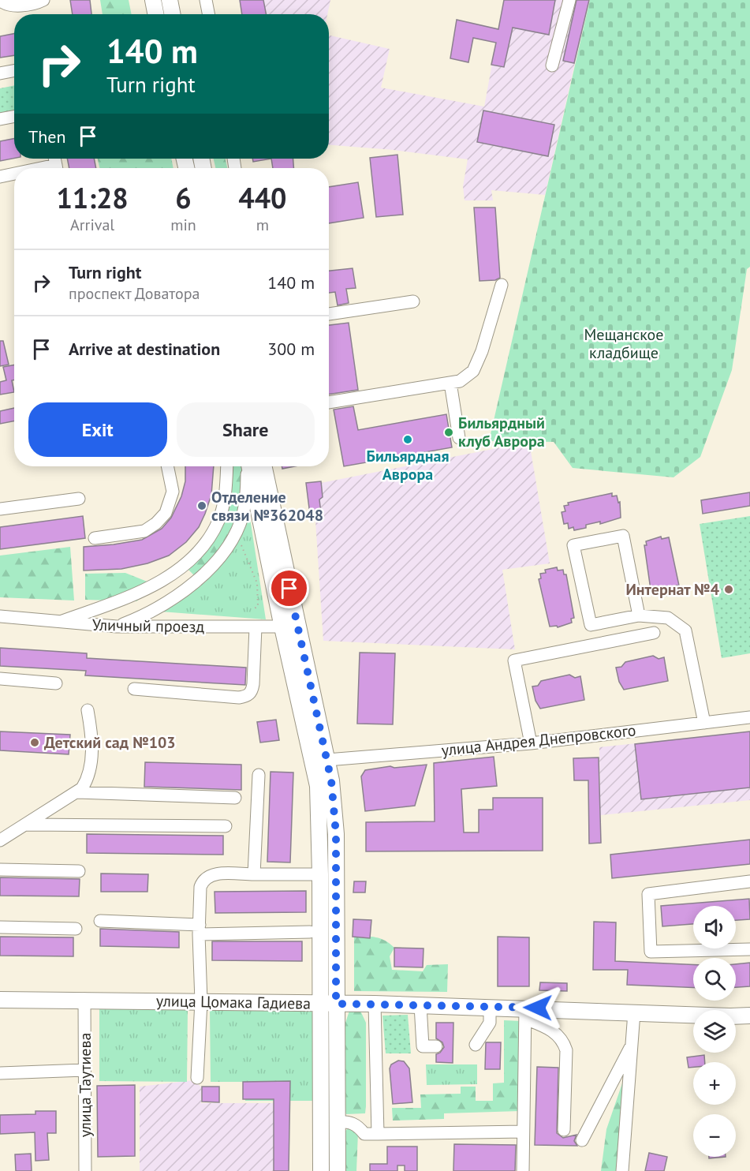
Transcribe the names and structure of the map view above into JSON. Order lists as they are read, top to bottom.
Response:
{
  "streets": {
    "main road": ["улица Цомака Гадиева"],
    "street": ["Уличный проезд", "улица Андрея Днепровского", "улица Таутиева"]
  },
  "crossings": [
    ["улица Цомака Гадиева", "улица Таутиева"]
  ],
  "parks": ["Мещанское кладбище"],
  "places": [
    "Бильярдный клуб Аврора",
    "Бильярдная Аврора",
    "Отделение связи №362048",
    "Интернат №4",
    "Детский сад №103"
  ],
  "page": {
    "turn": ["140 m", "Turn right"],
    "then": "Then",
    "eta": [
      "11:28",
      "Arrival",
      "6",
      "min",
      "440",
      "m"
    ],
    "list": [
      {
        "name": "Turn right",
        "note": "проспект Доватора",
        "value": "140 m"
      },
      {
        "name": "Arrive at destination",
        "value": "300 m"
      }
    ],
    "buttons": ["Exit", "Share"],
    "map_buttons": ["+", "−"]
  }
}
